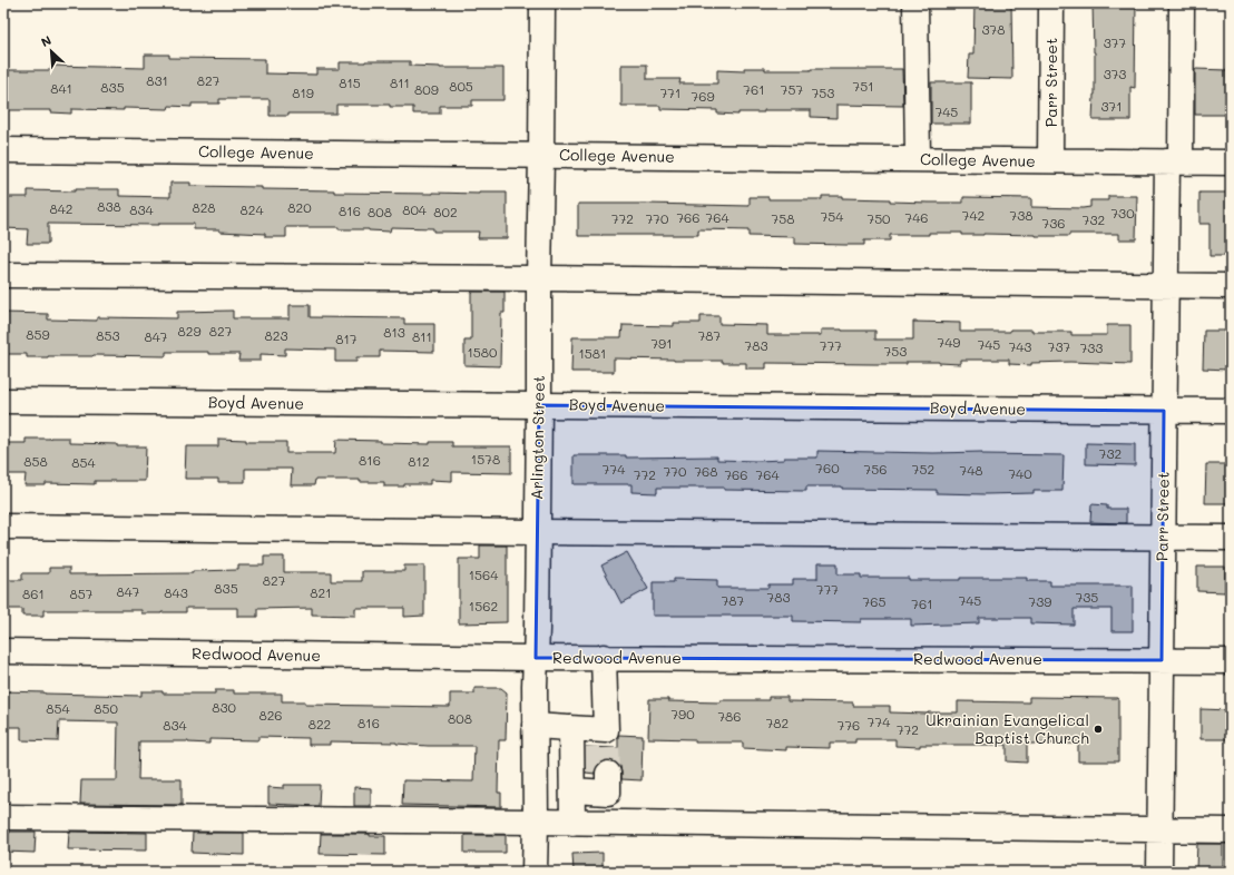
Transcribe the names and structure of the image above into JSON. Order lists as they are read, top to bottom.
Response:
{
  "streets": {
    "street": [
      "Parr Street",
      "College Avenue",
      "Boyd Avenue",
      "Arlington Street",
      "Redwood Avenue"
    ]
  },
  "crossings": [
    ["Parr Street", "College Avenue"],
    ["Parr Street", "Boyd Avenue"],
    ["Parr Street", "Redwood Avenue"],
    ["College Avenue", "Arlington Street"],
    ["Boyd Avenue", "Arlington Street"],
    ["Arlington Street", "Redwood Avenue"]
  ],
  "places": ["Ukrainian Evangelical Baptist Church"],
  "house_numbers": [
    "378",
    "377",
    "373",
    "831",
    "827",
    "815",
    "811",
    "805",
    "751",
    "835",
    "841",
    "809",
    "761",
    "757",
    "819",
    "771",
    "753",
    "769",
    "371",
    "745",
    "838",
    "828",
    "820",
    "842",
    "834",
    "824",
    "804",
    "816",
    "808",
    "802",
    "730",
    "742",
    "738",
    "754",
    "766",
    "764",
    "746",
    "772",
    "770",
    "758",
    "750",
    "732",
    "736",
    "829",
    "827",
    "813",
    "859",
    "853",
    "823",
    "787",
    "847",
    "811",
    "817",
    "749",
    "791",
    "745",
    "783",
    "777",
    "743",
    "737",
    "733",
    "753",
    "1580",
    "1581",
    "732",
    "1578",
    "816",
    "858",
    "812",
    "854",
    "760",
    "774",
    "756",
    "752",
    "748",
    "770",
    "768",
    "740",
    "772",
    "766",
    "764",
    "1564",
    "827",
    "835",
    "777",
    "847",
    "843",
    "821",
    "861",
    "857",
    "783",
    "735",
    "787",
    "745",
    "765",
    "739",
    "761",
    "1562",
    "830",
    "854",
    "850",
    "790",
    "826",
    "786",
    "808",
    "774",
    "816",
    "782",
    "822",
    "834",
    "776",
    "772"
  ],
  "north": "top left"
}
